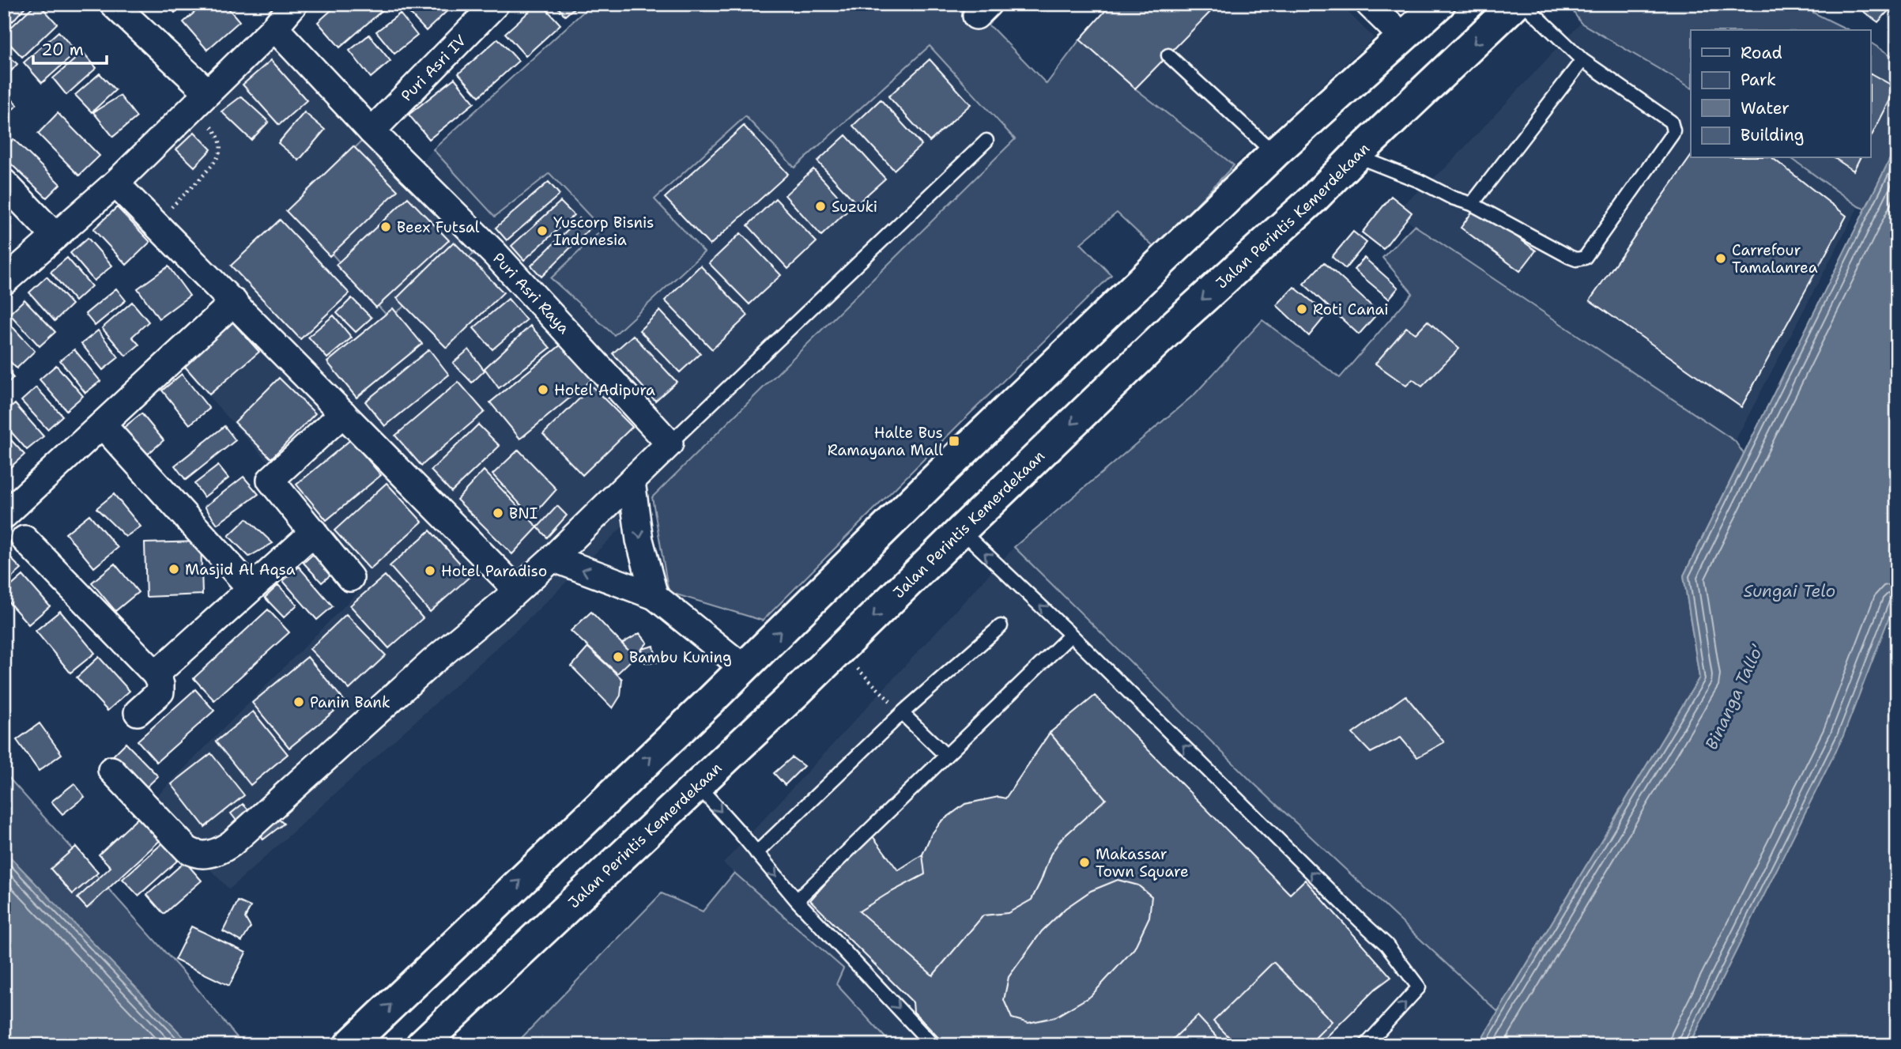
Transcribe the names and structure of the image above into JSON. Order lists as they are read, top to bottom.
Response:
{
  "streets": {
    "highway": ["Jalan Perintis Kemerdekaan"],
    "street": ["Puri Asri IV", "Puri Asri Raya"]
  },
  "crossings": [
    ["Puri Asri IV", "Puri Asri Raya"]
  ],
  "water": ["Sungai Telo", "Binanga Tallo'"],
  "places": {
    "other": [
      "Suzuki",
      "Beex Futsal",
      "Yuscorp Bisnis Indonesia",
      "Carrefour Tamalanrea",
      "Roti Canai",
      "Hotel Adipura",
      "BNI",
      "Masjid Al Aqsa",
      "Hotel Paradiso",
      "Bambu Kuning",
      "Panin Bank",
      "Makassar Town Square"
    ],
    "transit": ["Halte Bus Ramayana Mall"]
  },
  "legend": [
    "Road",
    "Park",
    "Water",
    "Building"
  ],
  "scale_bar": "20 m"
}
